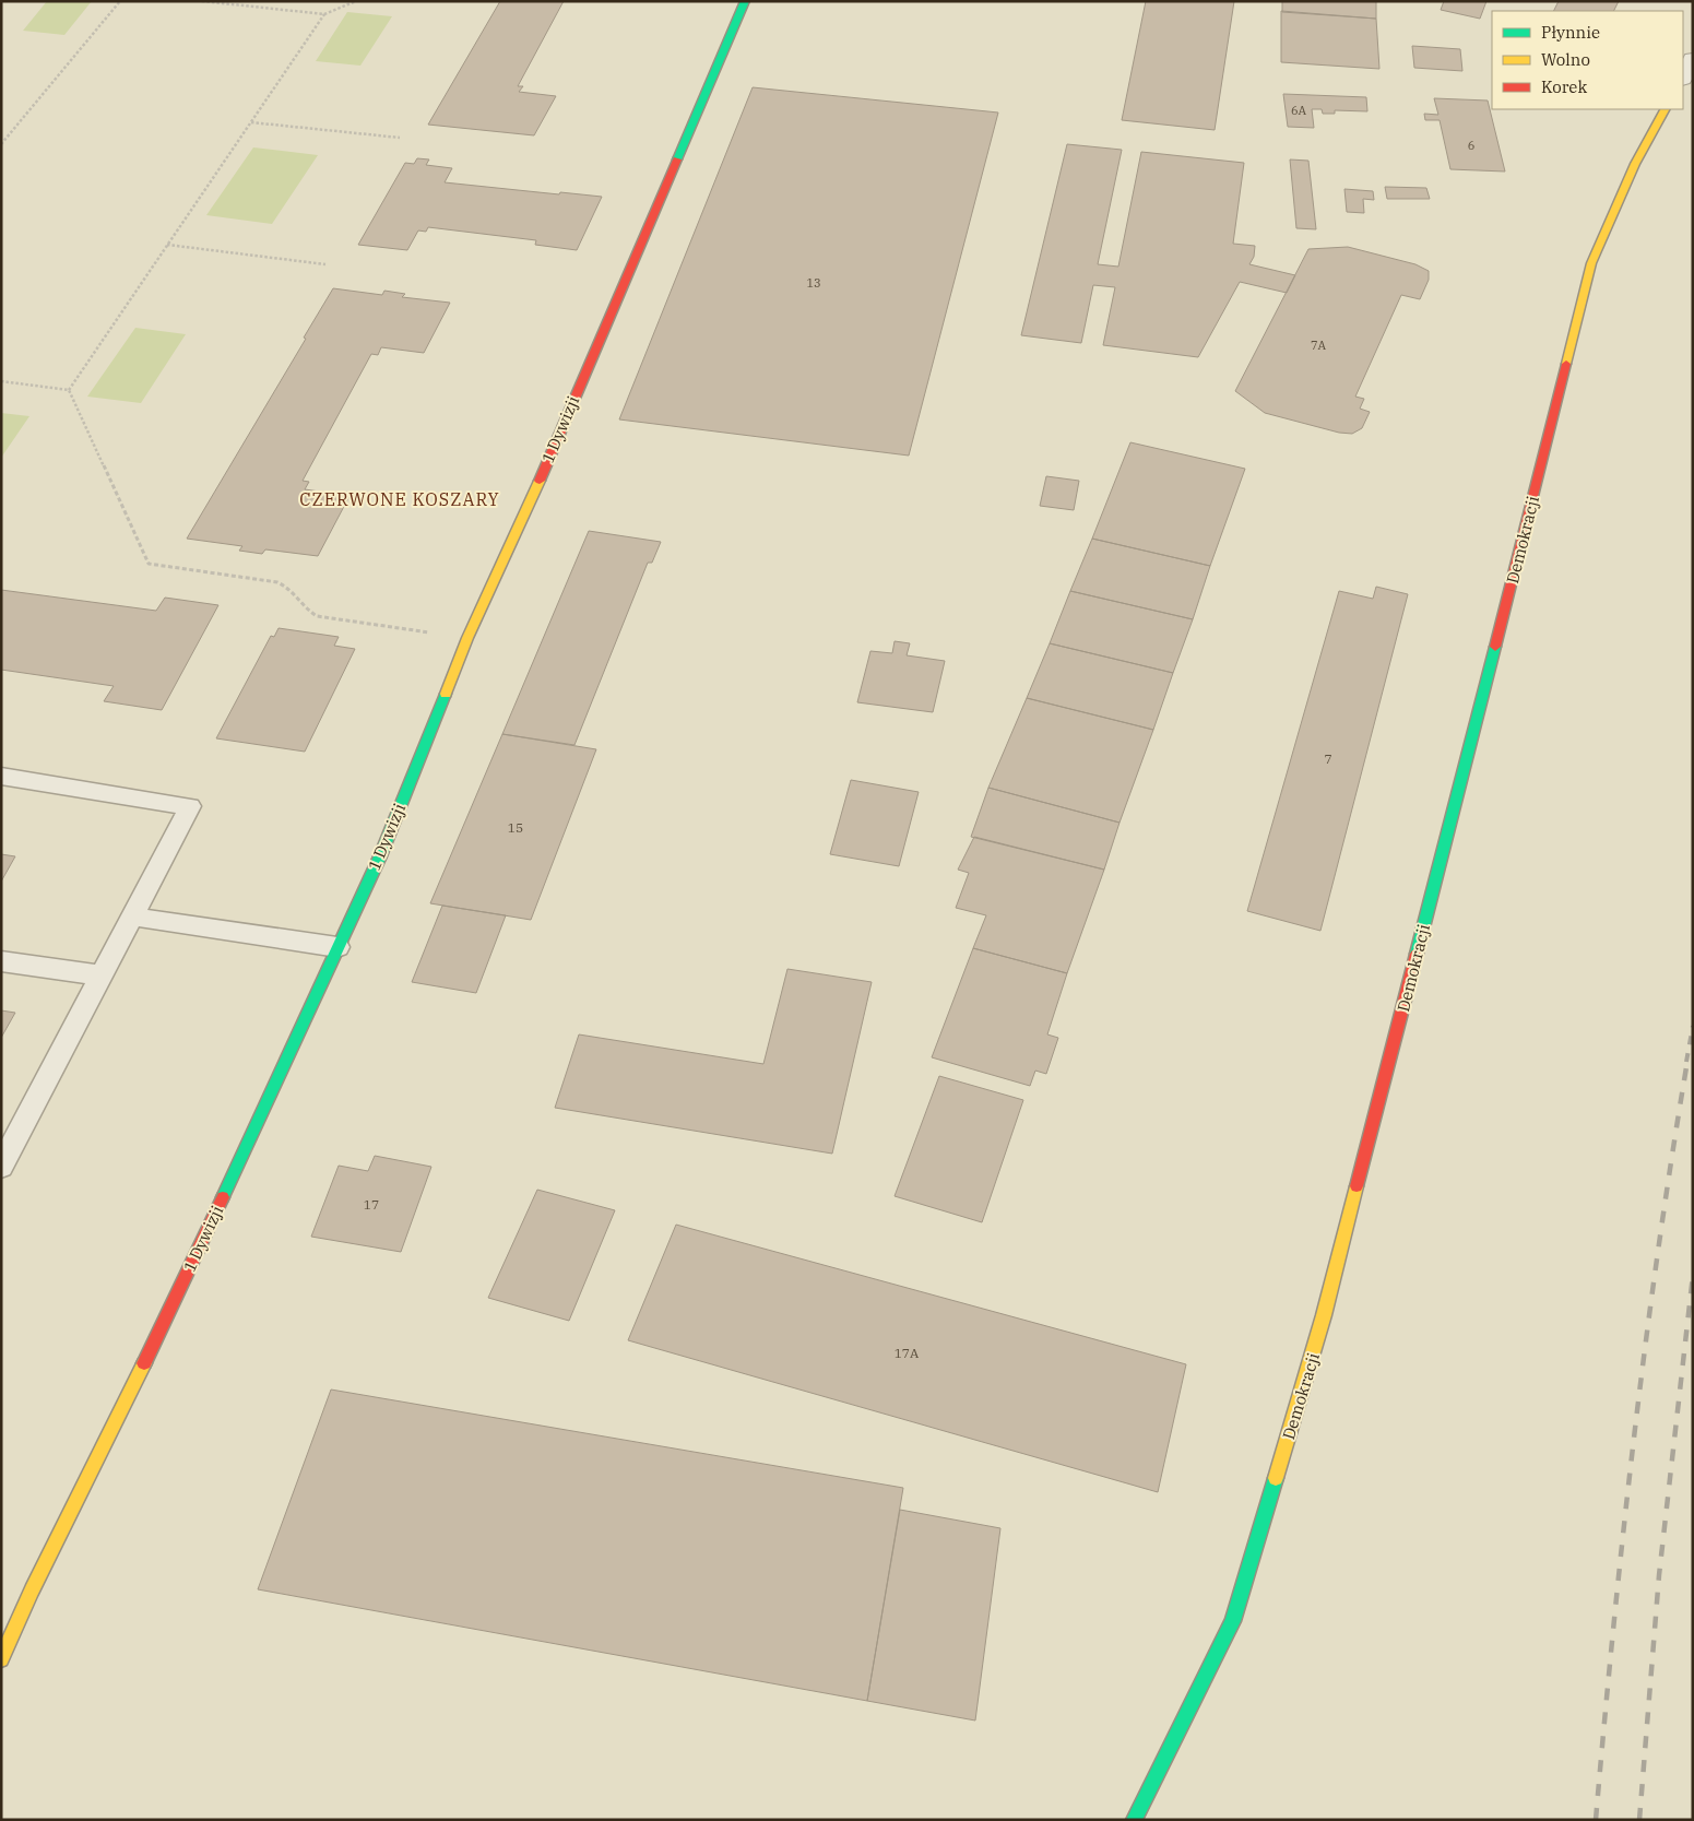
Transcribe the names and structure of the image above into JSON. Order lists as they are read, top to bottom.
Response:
{
  "streets": {
    "street": ["1 Dywizji", "Demokracji"]
  },
  "districts": ["CZERWONE KOSZARY"],
  "house_numbers": [
    "6A",
    "6",
    "13",
    "7A",
    "7",
    "15",
    "17",
    "17A"
  ],
  "legend": ["Płynnie", "Wolno", "Korek"]
}
